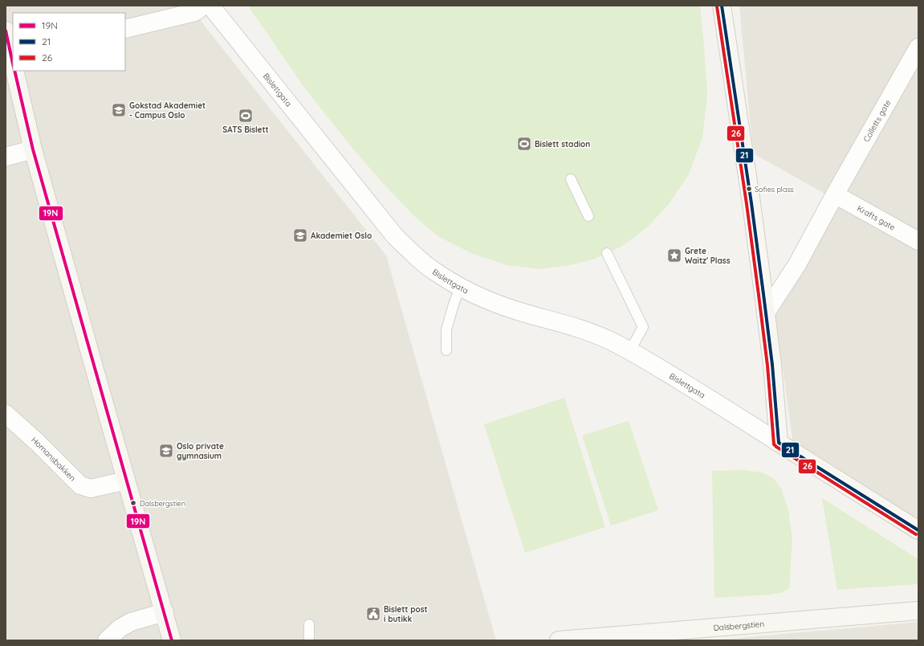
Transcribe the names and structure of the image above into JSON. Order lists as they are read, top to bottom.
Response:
{
  "streets": {
    "street": [
      "Bislettgata",
      "Colletts gate",
      "Krafts gate",
      "Homansbakken",
      "Dalsbergstien"
    ]
  },
  "crossings": [
    ["Colletts gate", "Krafts gate"]
  ],
  "places": {
    "school or university": ["Gokstad Akademiet - Campus Oslo", "Akademiet Oslo", "Oslo private gymnasium"],
    "sports": ["SATS Bislett", "Bislett stadion"],
    "other": ["Sofies plass", "Dalsbergstien"],
    "place": ["Grete Waitz' Plass"],
    "public building": ["Bislett post i butikk"]
  },
  "lines": ["transit line 21", "transit line 26", "transit line 19N"],
  "legend": ["19N", "21", "26"]
}
